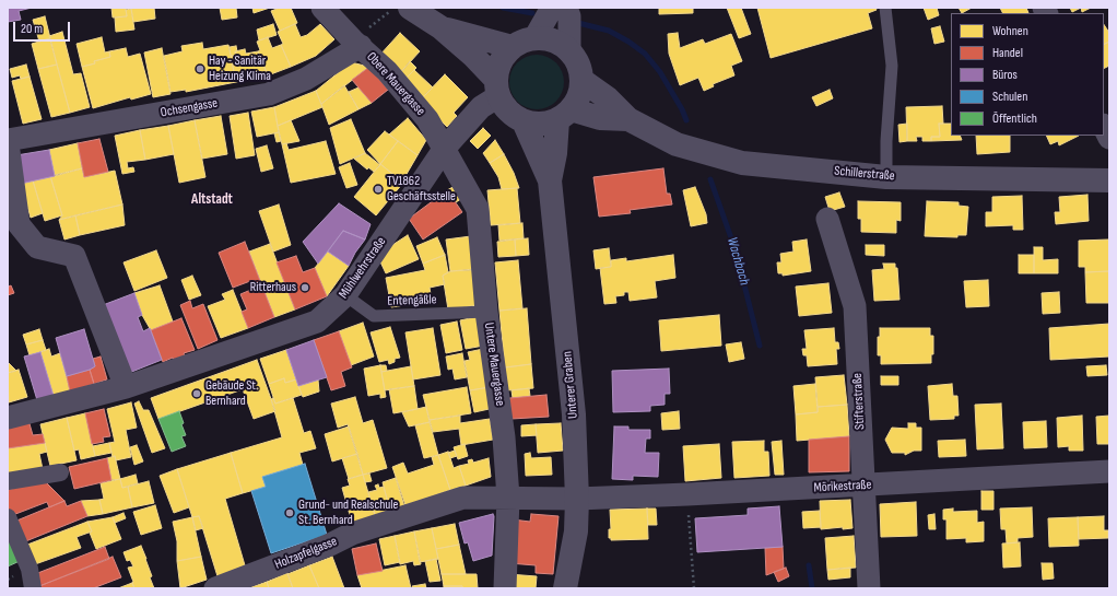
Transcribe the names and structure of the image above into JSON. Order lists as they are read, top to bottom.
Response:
{
  "streets": {
    "street": [
      "Obere Mauergasse",
      "Ochsengasse",
      "Schillerstraße",
      "Mühlwehrstraße",
      "Untere Mauergasse",
      "Unterer Graben",
      "Stifterstraße",
      "Mörikestraße",
      "Holzapfelgasse"
    ],
    "lane": ["Entengäßle"]
  },
  "crossings": [
    ["Obere Mauergasse", "Ochsengasse"],
    ["Obere Mauergasse", "Mühlwehrstraße"],
    ["Obere Mauergasse", "Untere Mauergasse"],
    ["Schillerstraße", "Mühlwehrstraße"],
    ["Schillerstraße", "Unterer Graben"],
    ["Mühlwehrstraße", "Entengäßle"],
    ["Mühlwehrstraße", "Untere Mauergasse"],
    ["Mühlwehrstraße", "Unterer Graben"],
    ["Entengäßle", "Untere Mauergasse"],
    ["Untere Mauergasse", "Holzapfelgasse"],
    ["Unterer Graben", "Mörikestraße"],
    ["Unterer Graben", "Holzapfelgasse"],
    ["Stifterstraße", "Mörikestraße"],
    ["Mörikestraße", "Holzapfelgasse"]
  ],
  "districts": ["Altstadt"],
  "water": ["Wachbach"],
  "places": [
    "Hay - Sanitär Heizung Klima",
    "TV1862 Geschäftsstelle",
    "Ritterhaus",
    "Gebäude St. Bernhard",
    "Grund- und Realschule St. Bernhard"
  ],
  "legend": [
    "Wohnen",
    "Handel",
    "Büros",
    "Schulen",
    "Öffentlich"
  ],
  "scale_bar": "20 m"
}
